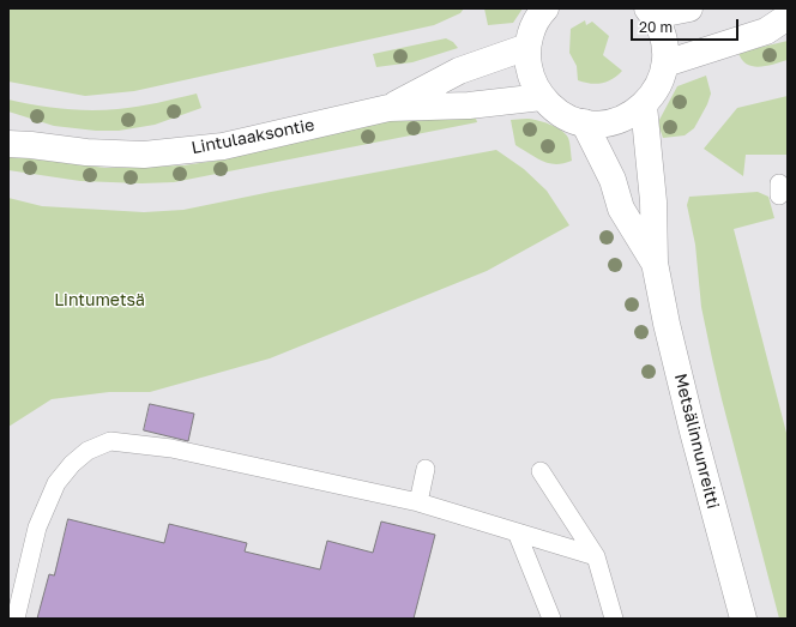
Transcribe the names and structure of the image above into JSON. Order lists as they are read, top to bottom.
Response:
{
  "streets": {
    "street": ["Lintulaaksontie", "Metsälinnunreitti"]
  },
  "parks": ["Lintumetsä"],
  "scale_bar": "20 m"
}
